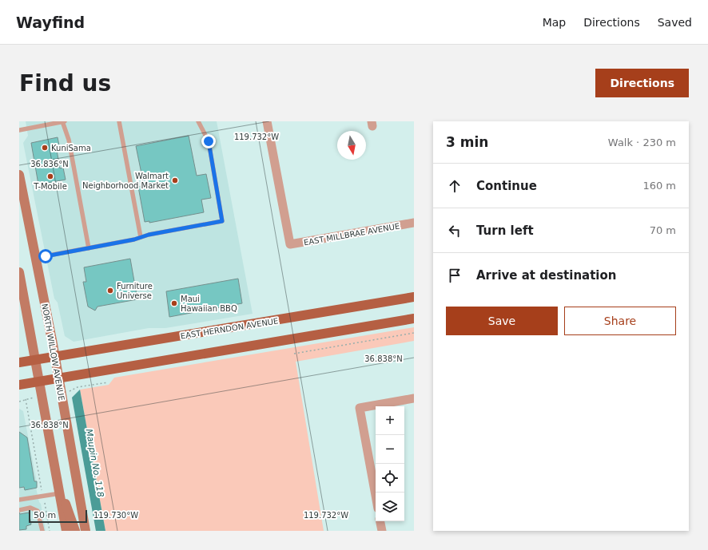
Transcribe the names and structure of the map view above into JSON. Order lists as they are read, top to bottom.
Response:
{
  "streets": {
    "main road": ["EAST HERNDON AVENUE", "NORTH WILLOW AVENUE"],
    "street": ["EAST MILLBRAE AVENUE"]
  },
  "crossings": [
    ["EAST HERNDON AVENUE", "NORTH WILLOW AVENUE"]
  ],
  "water": ["Maupin No. 118"],
  "places": [
    "KuniSama",
    "T-Mobile",
    "Walmart Neighborhood Market",
    "Furniture Universe",
    "Maui Hawaiian BBQ"
  ],
  "scale_bar": "50 m",
  "north": "bottom",
  "page": {
    "header": "Wayfind",
    "nav": ["Map", "Directions", "Saved"],
    "buttons": [
      "Directions",
      ["Save", "Share"]
    ],
    "title": "Find us",
    "heading": ["3 min", "Walk · 230 m"],
    "list": [
      ["Continue", "160 m"],
      ["Turn left", "70 m"],
      "Arrive at destination"
    ],
    "map_buttons": ["+", "−"],
    "scale": "50 m"
  },
  "coordinates": [
    "119.732°W",
    "36.836°N",
    "36.838°N",
    "119.730°W"
  ]
}
